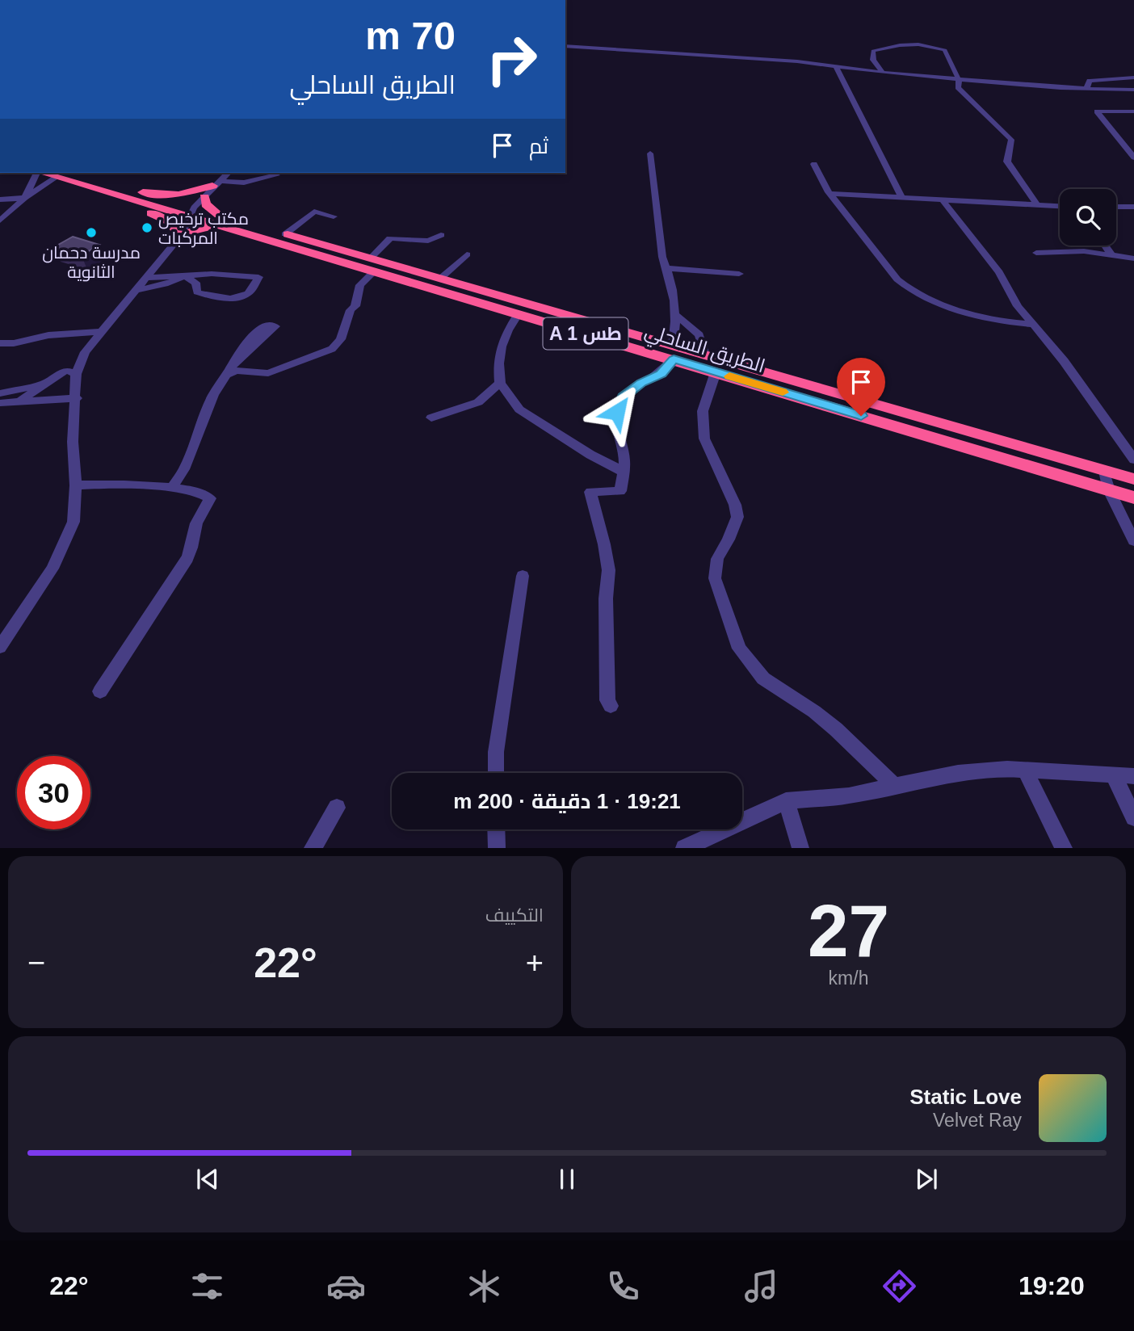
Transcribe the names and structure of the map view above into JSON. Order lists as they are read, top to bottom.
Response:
{
  "streets": {
    "highway": ["A 1 طس", "الطريق الساحلي"]
  },
  "places": ["مكتب ترخيص المركبات", "مدرسة دحمان الثانوية"],
  "page": {
    "turn": ["70 m", "الطريق الساحلي"],
    "then": "ثم",
    "limit": "30",
    "trip": "19:21 · 1 دقيقة · 200 m",
    "tile": [
      ["27", "km/h"],
      "التكييف"
    ],
    "heat": ["−", "22°", "+"],
    "song": ["Static Love", "Velvet Ray"],
    "tabs": ["19:20", "22°"]
  }
}
